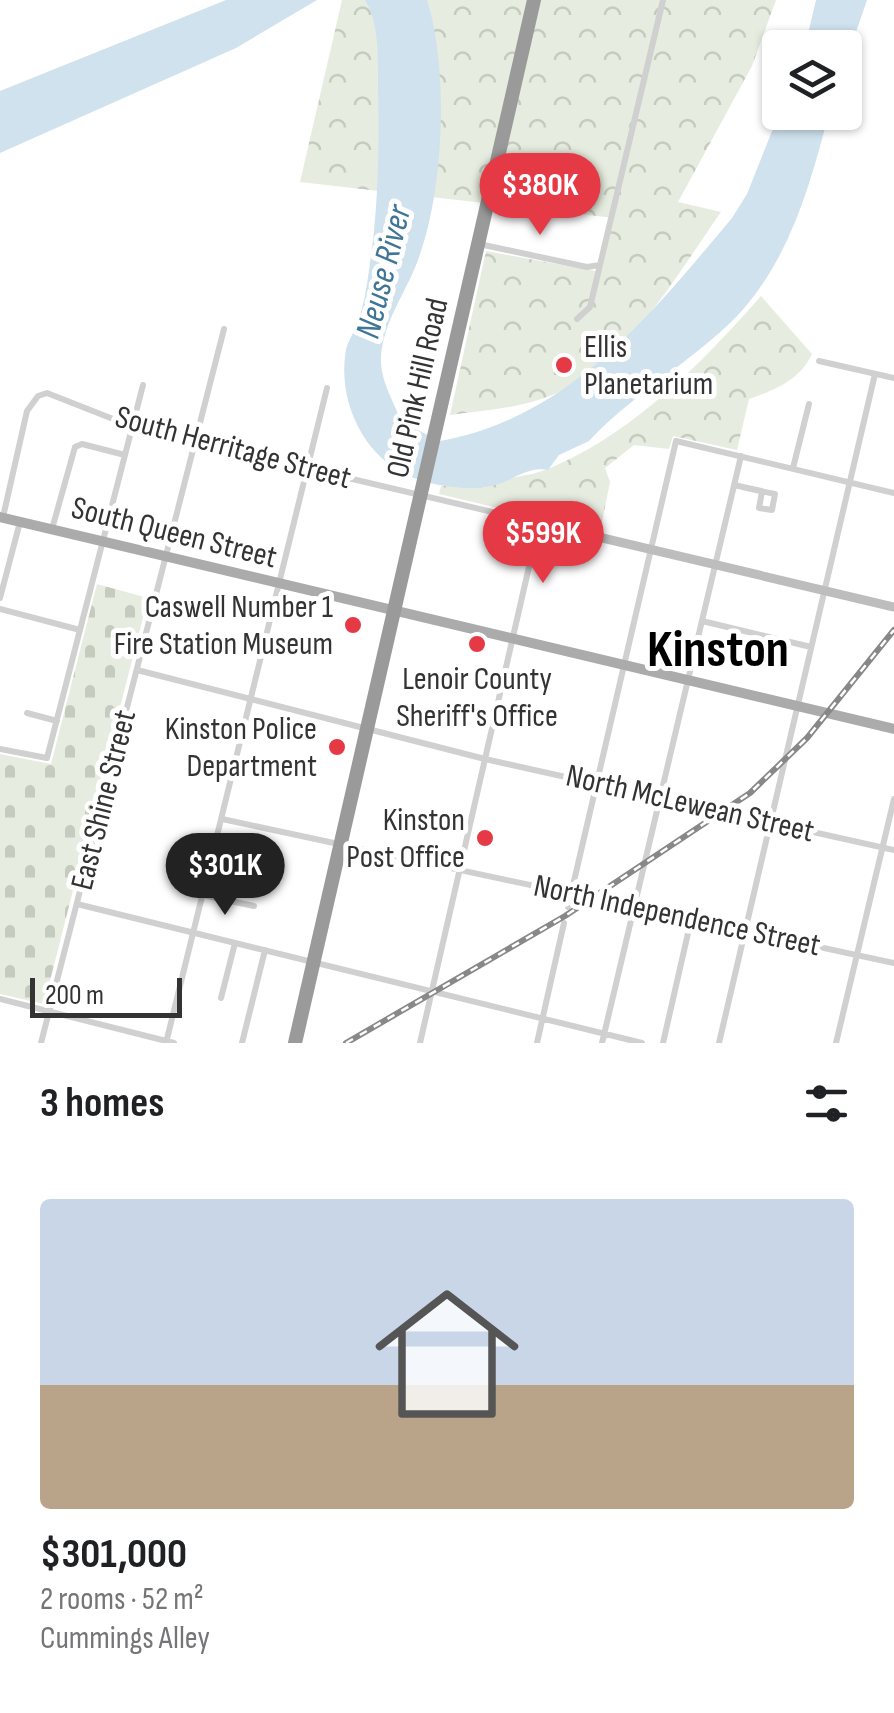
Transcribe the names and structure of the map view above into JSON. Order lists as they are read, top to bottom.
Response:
{
  "streets": {
    "highway": ["Old Pink Hill Road"],
    "main road": ["South Queen Street"],
    "street": [
      "South Herritage Street",
      "East Shine Street",
      "North McLewean Street",
      "North Independence Street"
    ]
  },
  "crossings": [
    ["Old Pink Hill Road", "South Herritage Street"],
    ["Old Pink Hill Road", "South Queen Street"],
    ["Old Pink Hill Road", "North McLewean Street"],
    ["Old Pink Hill Road", "North Independence Street"],
    ["South Herritage Street", "South Queen Street"],
    ["South Herritage Street", "East Shine Street"],
    ["South Queen Street", "East Shine Street"],
    ["East Shine Street", "North McLewean Street"]
  ],
  "districts": ["Kinston"],
  "water": ["Neuse River"],
  "places": [
    "Ellis Planetarium",
    "Caswell Number 1 Fire Station Museum",
    "Lenoir County Sheriff's Office",
    "Kinston Police Department",
    "Kinston Post Office"
  ],
  "scale_bar": "200 m",
  "page": {
    "price": ["$380K", "$599K", "$301K"],
    "scale": "200 m",
    "heading": "3 homes",
    "list": [
      {
        "name": "$301,000",
        "note": "2 rooms · 52 m² · Cummings Alley"
      }
    ]
  }
}
